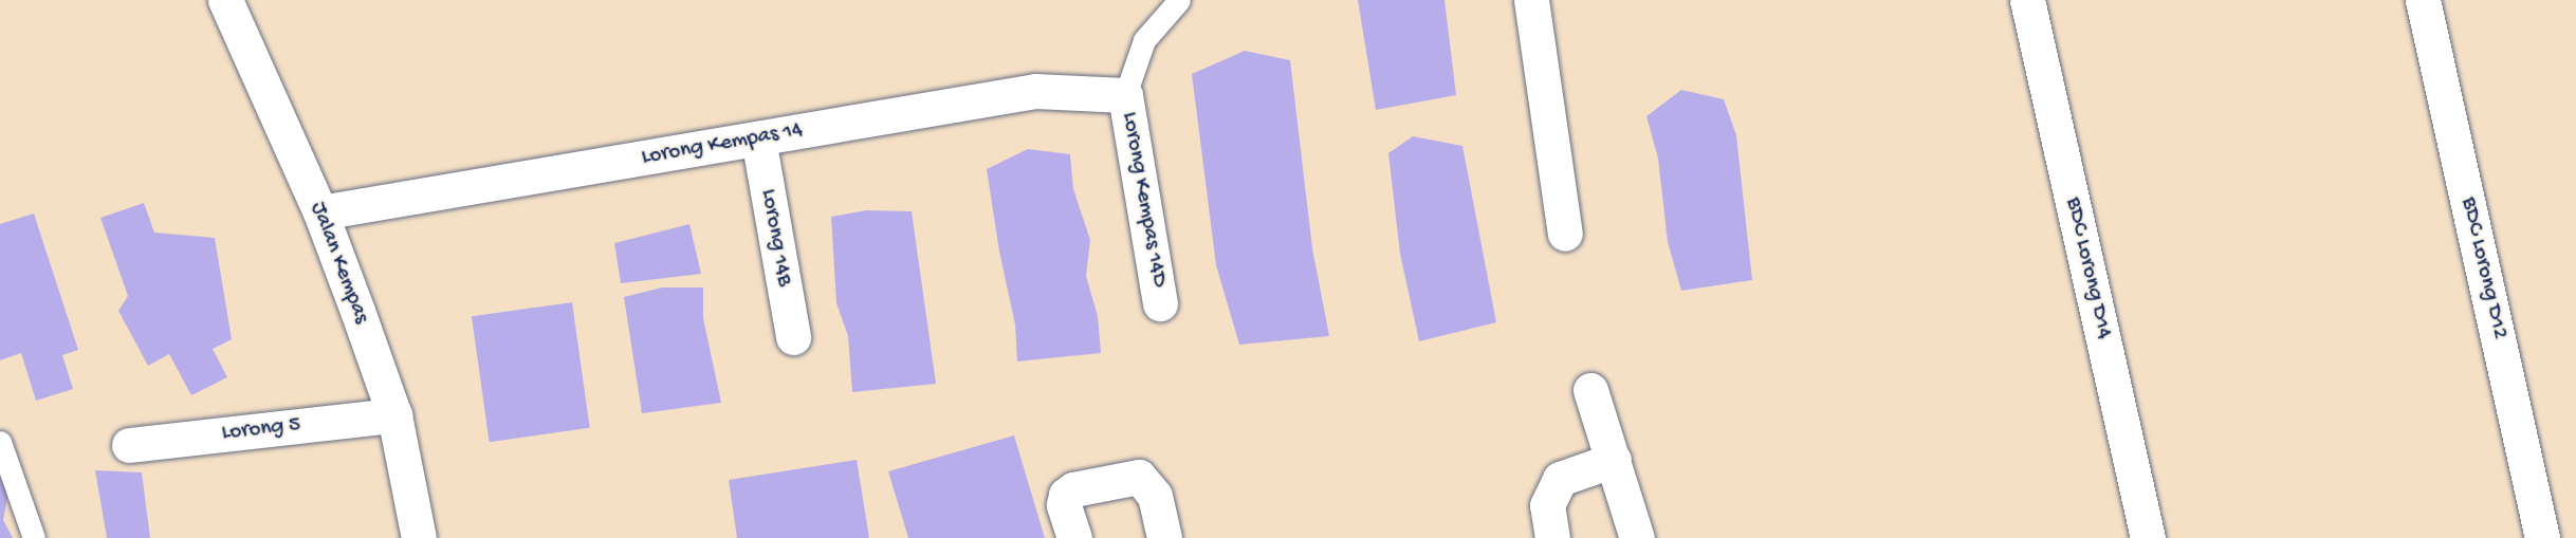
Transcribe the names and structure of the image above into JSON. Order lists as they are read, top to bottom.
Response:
{
  "streets": {
    "street": [
      "Lorong Kempas 14",
      "Lorong Kempas 14D",
      "Lorong 14B",
      "Jalan Kempas",
      "BDC Lorong D14",
      "BDC Lorong D12",
      "Lorong 5"
    ]
  },
  "crossings": [
    ["Lorong Kempas 14", "Lorong Kempas 14D"],
    ["Lorong Kempas 14", "Lorong 14B"],
    ["Lorong Kempas 14", "Jalan Kempas"],
    ["Jalan Kempas", "Lorong 5"]
  ]
}
